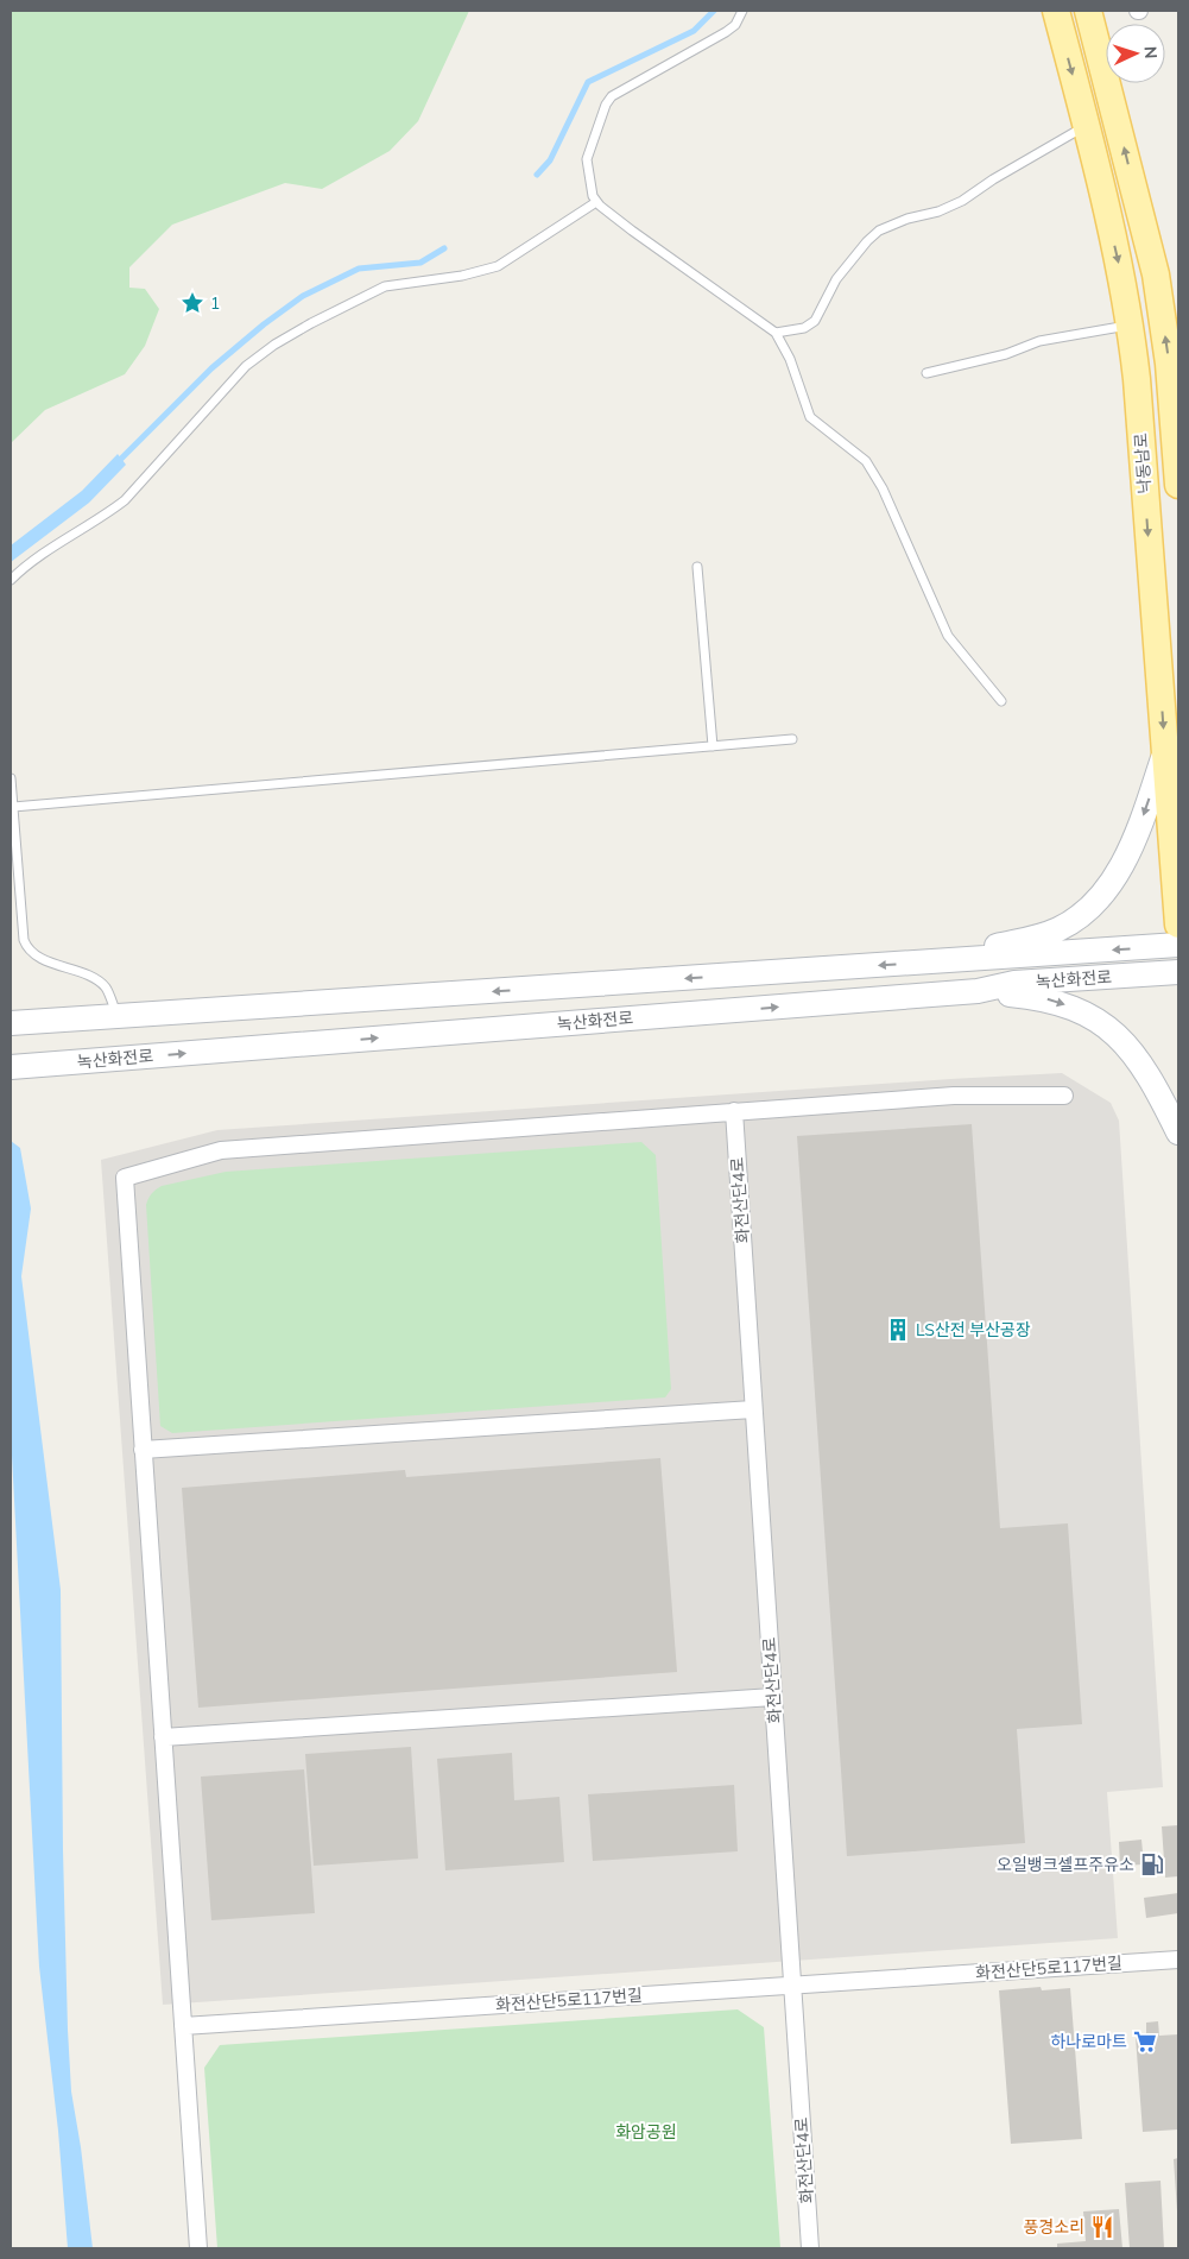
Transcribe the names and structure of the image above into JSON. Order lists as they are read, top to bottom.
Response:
{
  "streets": {
    "main road": ["낙동남로", "녹산화전로"],
    "street": ["화전산단4로", "화전산단5로117번길"]
  },
  "crossings": [
    ["화전산단4로", "화전산단5로117번길"]
  ],
  "parks": ["화암공원"],
  "places": {
    "place": ["1"],
    "building": ["LS산전 부산공장"],
    "fuel station": ["오일뱅크셀프주유소"],
    "supermarket": ["하나로마트"],
    "restaurant": ["풍경소리"]
  },
  "north": "right"
}
